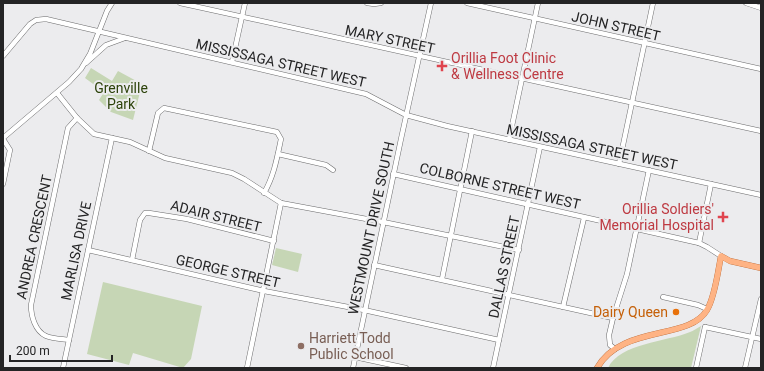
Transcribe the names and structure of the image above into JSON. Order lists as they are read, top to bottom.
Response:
{
  "streets": {
    "main road": ["COLBORNE STREET WEST"],
    "street": [
      "JOHN STREET",
      "MARY STREET",
      "MISSISSAGA STREET WEST",
      "ADAIR STREET",
      "WESTMOUNT DRIVE SOUTH",
      "ANDREA CRESCENT",
      "MARLISA DRIVE",
      "DALLAS STREET",
      "GEORGE STREET"
    ]
  },
  "crossings": [
    ["MARY STREET", "WESTMOUNT DRIVE SOUTH"],
    ["MISSISSAGA STREET WEST", "WESTMOUNT DRIVE SOUTH"],
    ["MISSISSAGA STREET WEST", "DALLAS STREET"],
    ["COLBORNE STREET WEST", "WESTMOUNT DRIVE SOUTH"],
    ["COLBORNE STREET WEST", "DALLAS STREET"],
    ["ADAIR STREET", "GEORGE STREET"],
    ["WESTMOUNT DRIVE SOUTH", "GEORGE STREET"],
    ["ANDREA CRESCENT", "MARLISA DRIVE"],
    ["MARLISA DRIVE", "GEORGE STREET"],
    ["DALLAS STREET", "GEORGE STREET"]
  ],
  "parks": ["Grenville Park"],
  "places": {
    "health": ["Orillia Foot Clinic & Wellness Centre", "Orillia Soldiers' Memorial Hospital"],
    "other": ["Dairy Queen", "Harriett Todd Public School"]
  },
  "scale_bar": "200 m"
}
